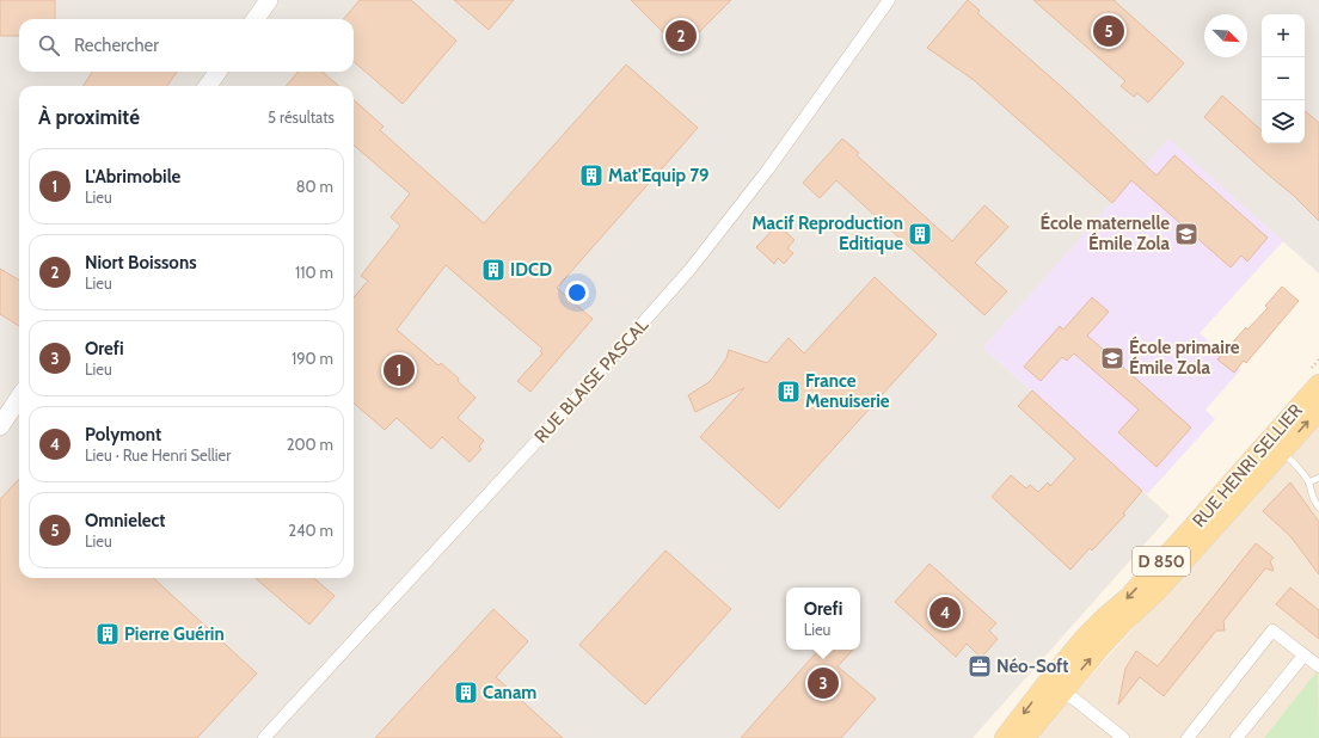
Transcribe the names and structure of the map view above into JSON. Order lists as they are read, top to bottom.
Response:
{
  "streets": {
    "main road": ["RUE HENRI SELLIER", "D 850"],
    "street": ["RUE BLAISE PASCAL"]
  },
  "places": {
    "building": [
      "Mat'Equip 79",
      "Macif Reproduction Editique",
      "IDCD",
      "France Menuiserie",
      "Pierre Guérin",
      "Canam"
    ],
    "school or university": ["École maternelle Émile Zola", "École primaire Émile Zola"],
    "office": ["Néo-Soft"]
  },
  "north": "bottom right",
  "page": {
    "pins": [
      "5",
      "2",
      "1",
      "4",
      "3"
    ],
    "map_buttons": ["+", "−"],
    "search": "Rechercher",
    "heading": ["À proximité", "5 résultats"],
    "list": [
      {
        "mark": "1",
        "name": "L'Abrimobile",
        "note": "Lieu",
        "value": "80 m"
      },
      {
        "mark": "2",
        "name": "Niort Boissons",
        "note": "Lieu",
        "value": "110 m"
      },
      {
        "mark": "3",
        "name": "Orefi",
        "note": "Lieu",
        "value": "190 m"
      },
      {
        "mark": "4",
        "name": "Polymont",
        "note": "Lieu · Rue Henri Sellier",
        "value": "200 m"
      },
      {
        "mark": "5",
        "name": "Omnielect",
        "note": "Lieu",
        "value": "240 m"
      }
    ],
    "popup": ["Orefi", "Lieu"]
  }
}
